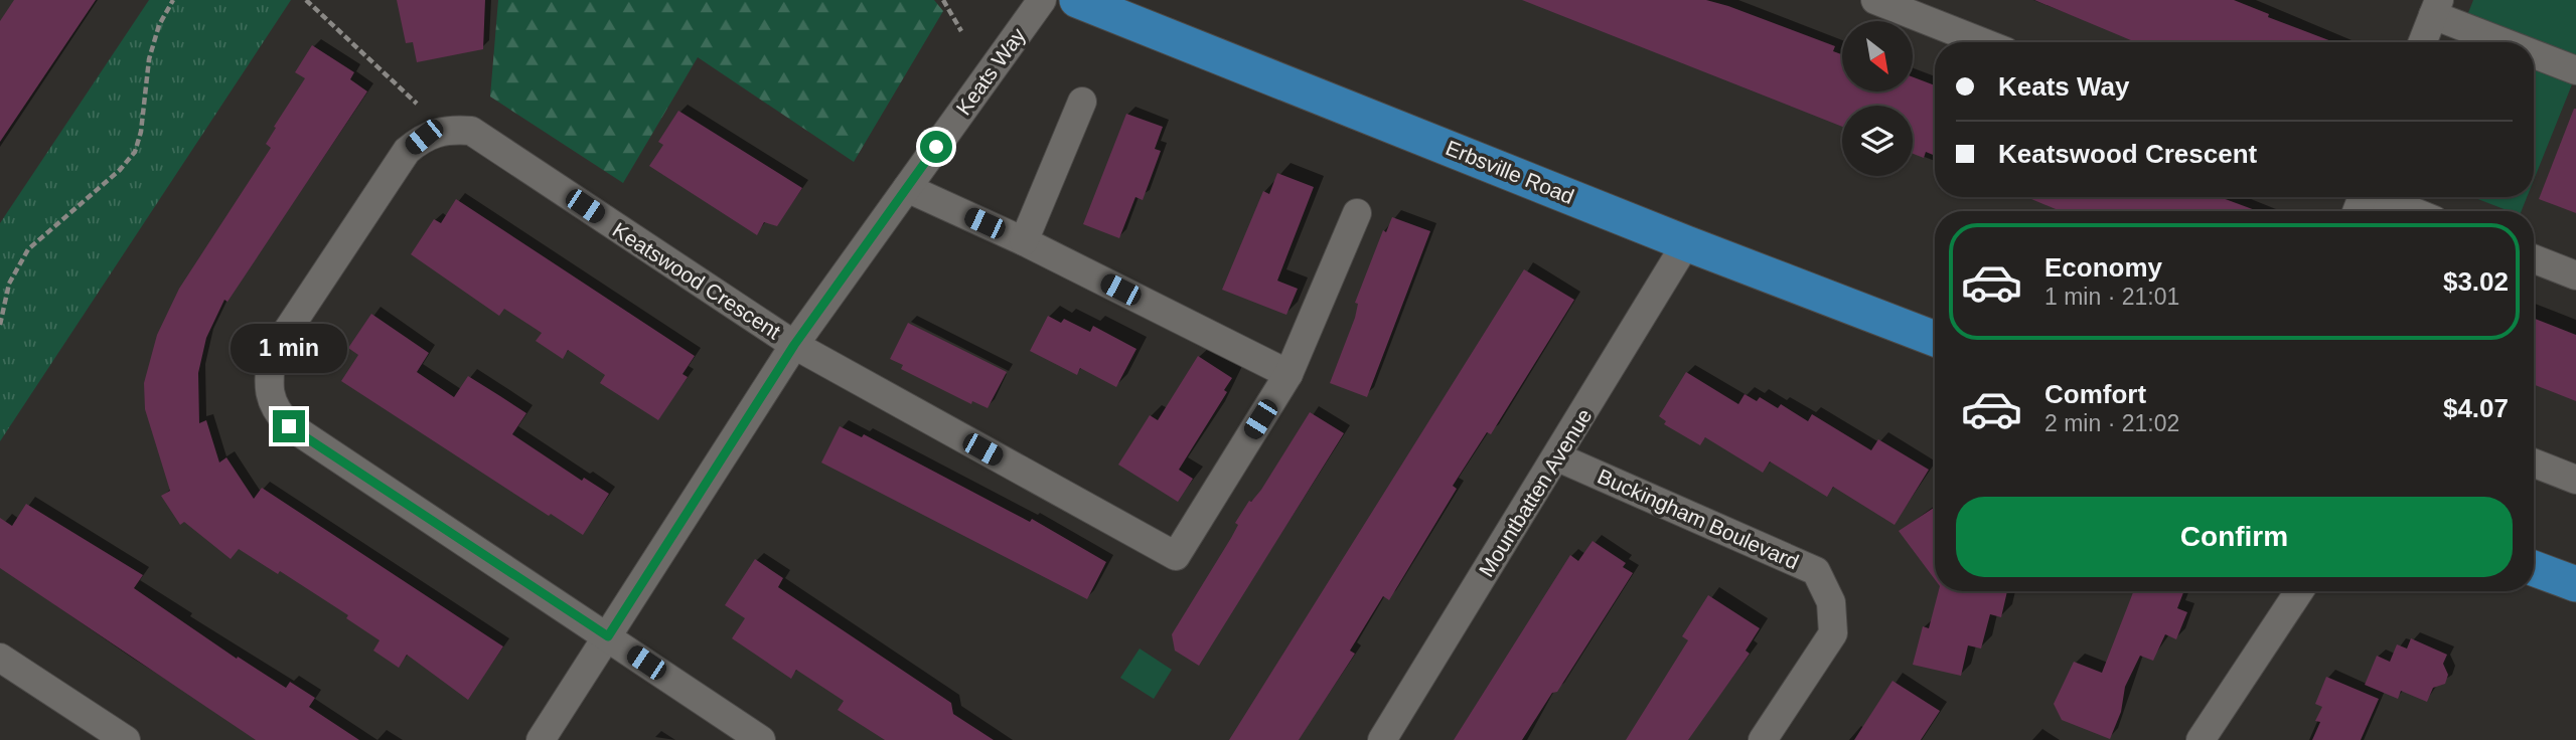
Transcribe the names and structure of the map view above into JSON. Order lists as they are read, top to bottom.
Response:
{
  "streets": {
    "main road": ["Erbsville Road"],
    "street": [
      "Keats Way",
      "Keatswood Crescent",
      "Mountbatten Avenue",
      "Buckingham Boulevard"
    ]
  },
  "crossings": [
    ["Keats Way", "Keatswood Crescent"],
    ["Erbsville Road", "Mountbatten Avenue"],
    ["Mountbatten Avenue", "Buckingham Boulevard"]
  ],
  "north": "bottom right",
  "page": {
    "banner": ["Keats Way", "Keatswood Crescent"],
    "list": [
      {
        "name": "Economy",
        "note": "1 min · 21:01",
        "value": "$3.02"
      },
      {
        "name": "Comfort",
        "note": "2 min · 21:02",
        "value": "$4.07"
      }
    ],
    "bubble": "1 min",
    "buttons": "Confirm"
  }
}
